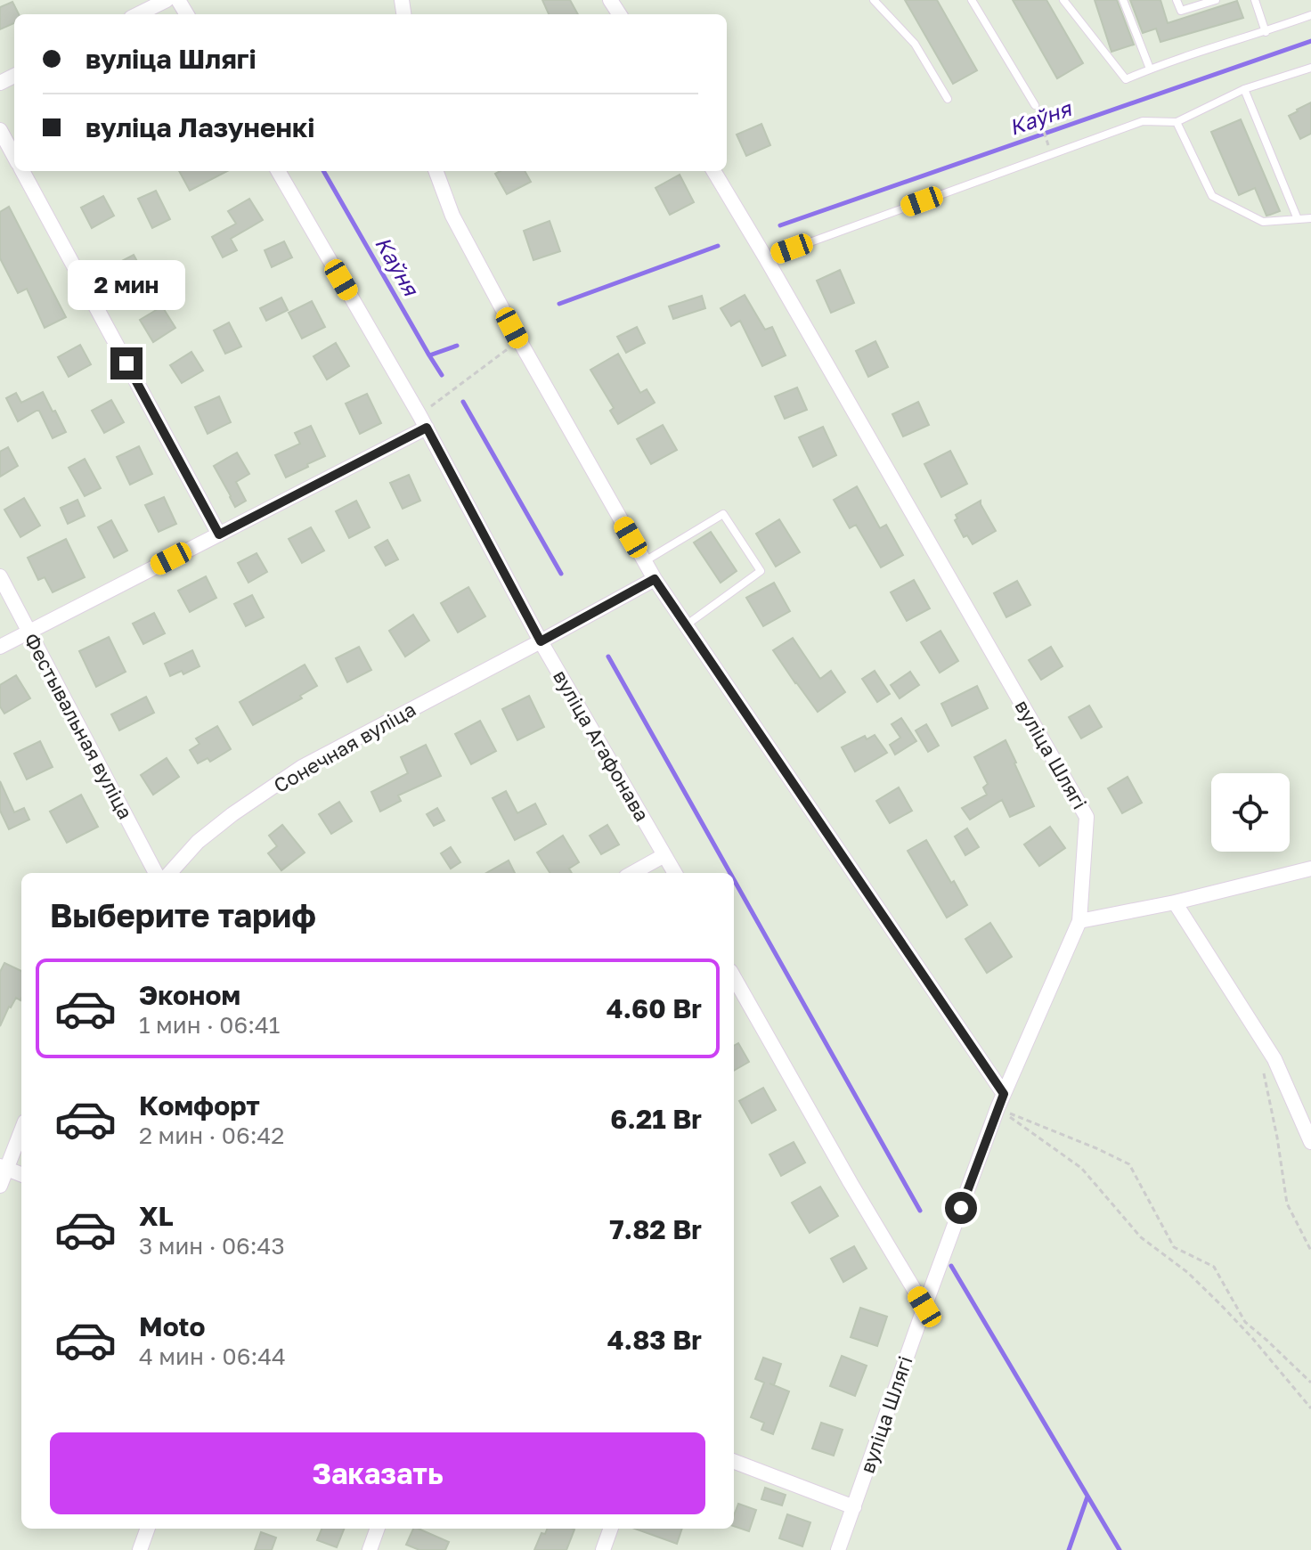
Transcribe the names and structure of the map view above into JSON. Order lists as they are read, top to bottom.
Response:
{
  "streets": {
    "street": [
      "Фестывальная вуліца",
      "вуліца Агафонава",
      "Сонечная вуліца",
      "вуліца Шлягі"
    ]
  },
  "crossings": [
    ["вуліца Агафонава", "Сонечная вуліца"]
  ],
  "water": ["Каўня"],
  "page": {
    "banner": ["вуліца Шлягі", "вуліца Лазуненкі"],
    "bubble": "2 мин",
    "heading": "Выберите тариф",
    "list": [
      {
        "name": "Эконом",
        "note": "1 мин · 06:41",
        "value": "4.60 Br"
      },
      {
        "name": "Комфорт",
        "note": "2 мин · 06:42",
        "value": "6.21 Br"
      },
      {
        "name": "XL",
        "note": "3 мин · 06:43",
        "value": "7.82 Br"
      },
      {
        "name": "Moto",
        "note": "4 мин · 06:44",
        "value": "4.83 Br"
      }
    ],
    "buttons": "Заказать"
  }
}
